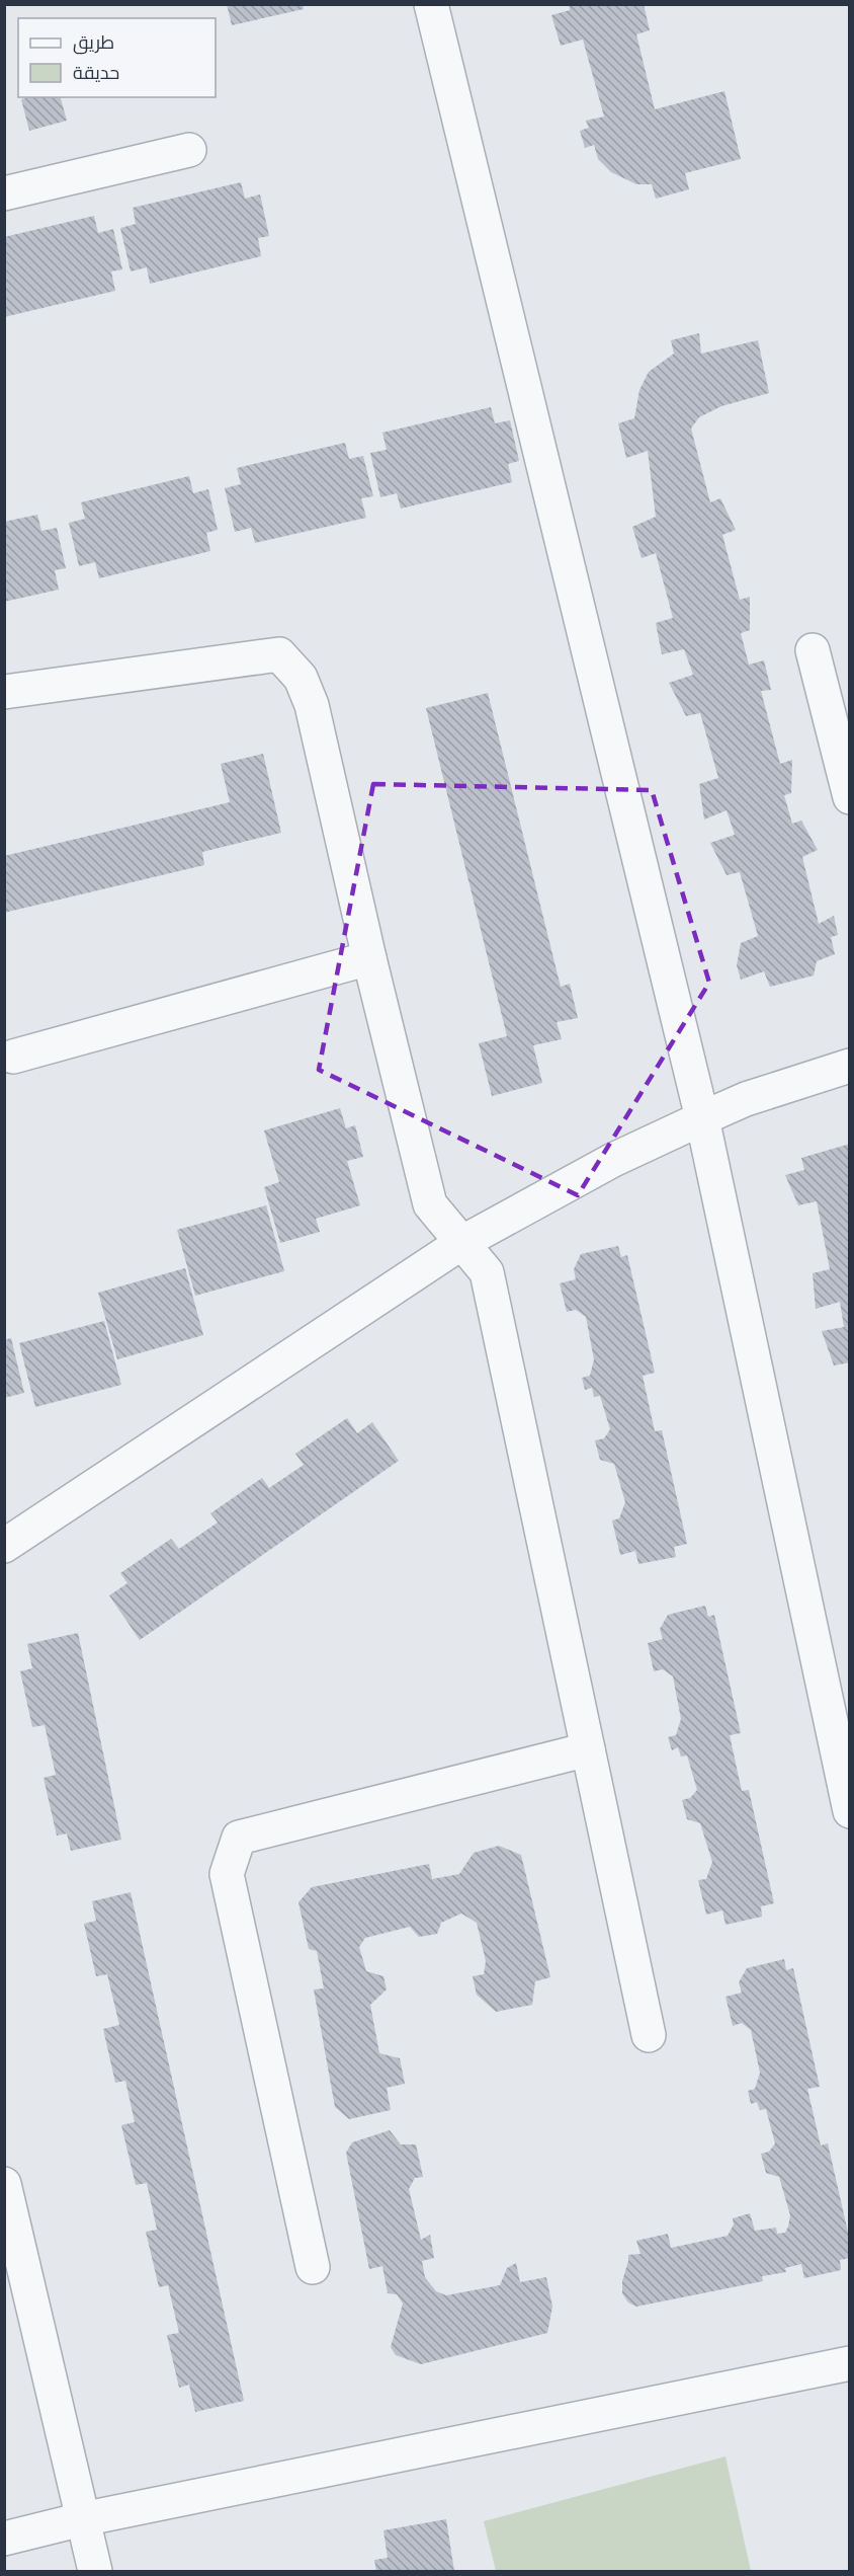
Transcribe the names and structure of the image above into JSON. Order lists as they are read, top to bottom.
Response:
{
  "legend": ["طريق", "حديقة"]
}
